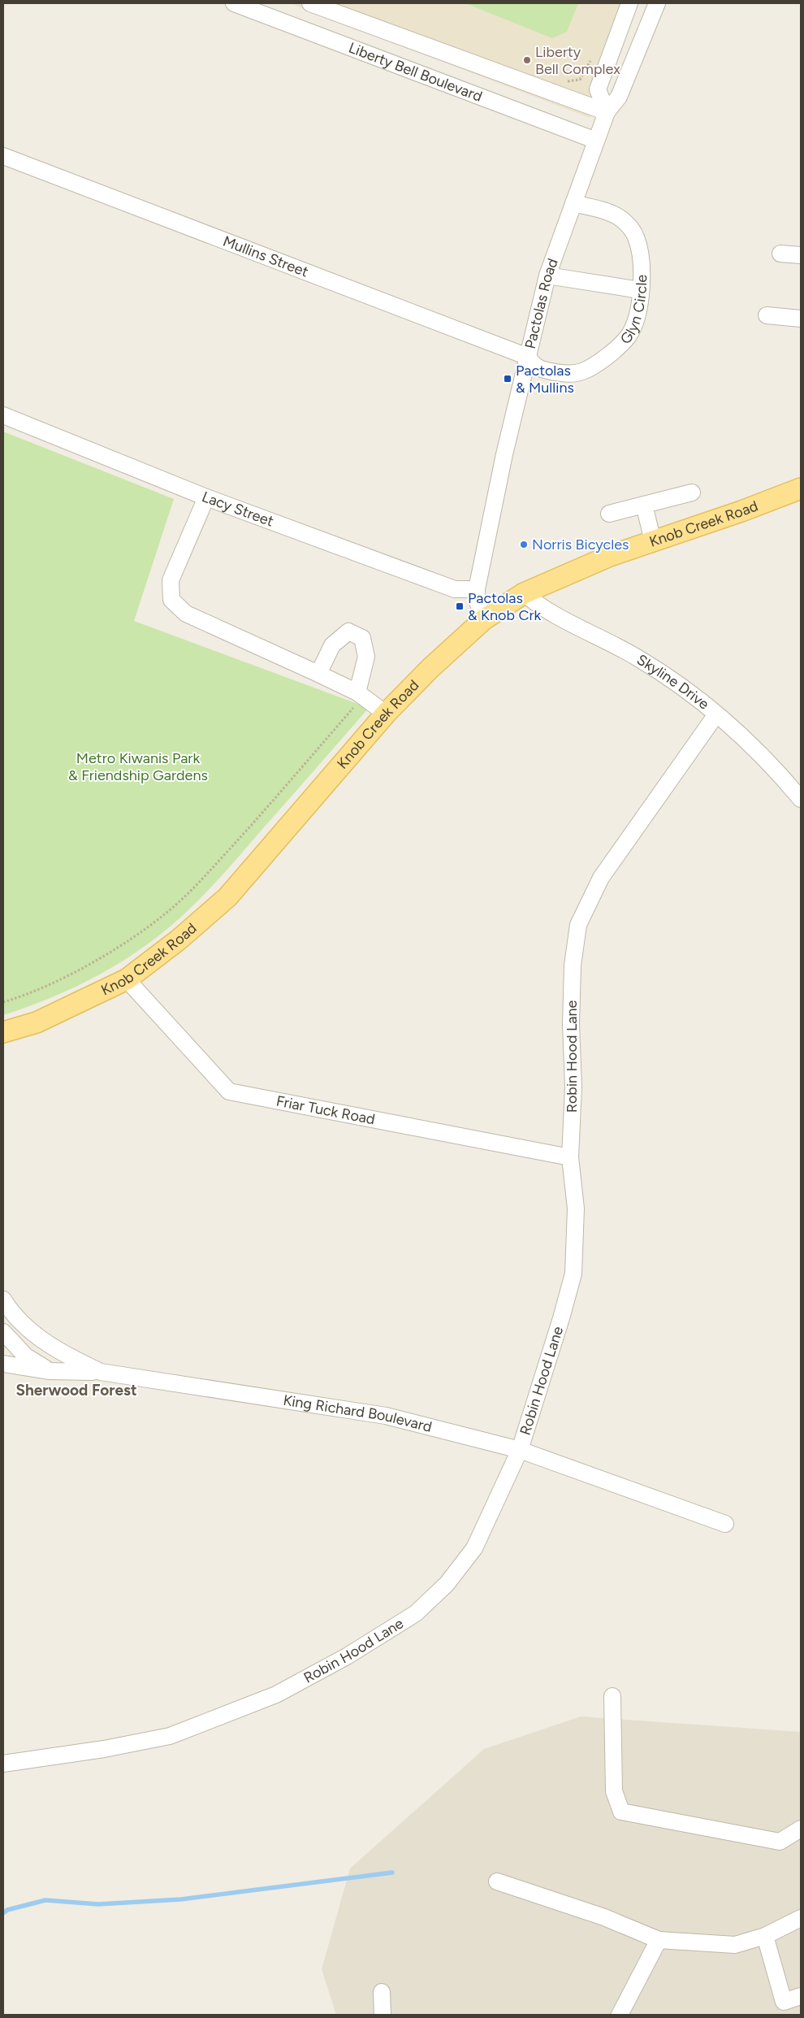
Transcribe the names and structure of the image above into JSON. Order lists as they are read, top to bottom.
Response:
{
  "streets": {
    "main road": ["Knob Creek Road"],
    "street": [
      "Liberty Bell Boulevard",
      "Mullins Street",
      "Pactolas Road",
      "Glyn Circle",
      "Lacy Street",
      "Skyline Drive",
      "Robin Hood Lane",
      "Friar Tuck Road",
      "King Richard Boulevard"
    ]
  },
  "crossings": [
    ["Liberty Bell Boulevard", "Pactolas Road"],
    ["Mullins Street", "Pactolas Road"],
    ["Mullins Street", "Glyn Circle"],
    ["Pactolas Road", "Glyn Circle"],
    ["Pactolas Road", "Lacy Street"],
    ["Pactolas Road", "Knob Creek Road"],
    ["Knob Creek Road", "Skyline Drive"],
    ["Knob Creek Road", "Friar Tuck Road"],
    ["Skyline Drive", "Robin Hood Lane"],
    ["Robin Hood Lane", "Friar Tuck Road"],
    ["Robin Hood Lane", "King Richard Boulevard"]
  ],
  "districts": ["Sherwood Forest"],
  "parks": ["Metro Kiwanis Park & Friendship Gardens"],
  "places": {
    "other": ["Liberty Bell Complex", "Norris Bicycles"],
    "transit": ["Pactolas & Mullins", "Pactolas & Knob Crk"]
  }
}
